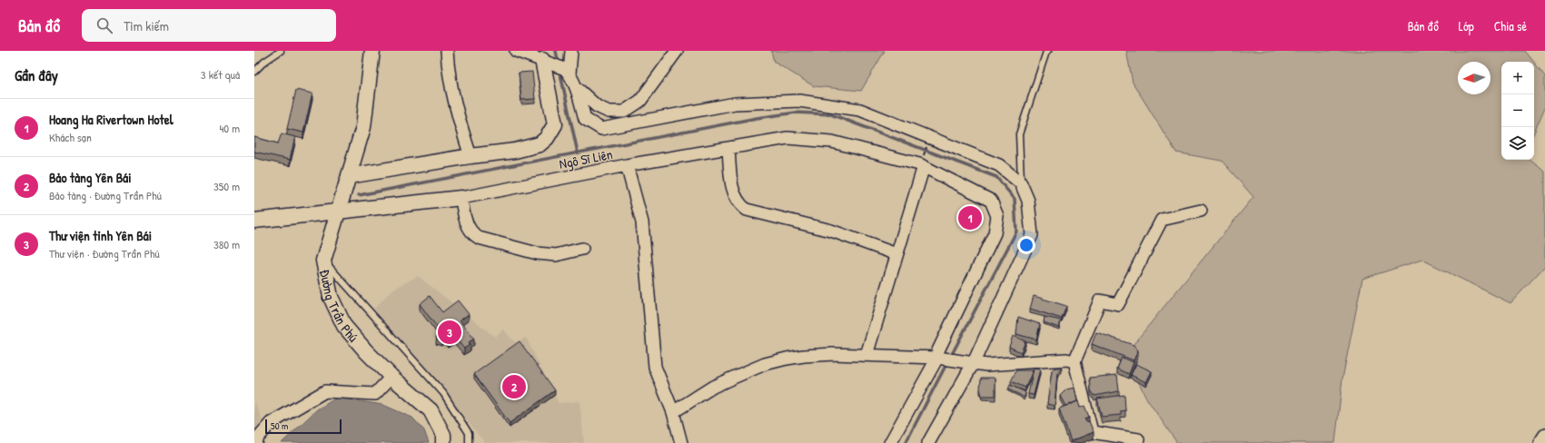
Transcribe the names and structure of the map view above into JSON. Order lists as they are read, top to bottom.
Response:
{
  "streets": {
    "street": ["Ngô Sĩ Liên", "Đường Trần Phú"]
  },
  "scale_bar": "50 m",
  "north": "left",
  "page": {
    "header": "Bản đồ",
    "search": "Tìm kiếm",
    "nav": ["Bản đồ", "Lớp", "Chia sẻ"],
    "heading": ["Gần đây", "3 kết quả"],
    "map_buttons": ["+", "−"],
    "list": [
      {
        "mark": "1",
        "name": "Hoang Ha Rivertown Hotel",
        "note": "Khách sạn",
        "value": "40 m"
      },
      {
        "mark": "2",
        "name": "Bảo tàng Yên Bái",
        "note": "Bảo tàng · Đường Trần Phú",
        "value": "350 m"
      },
      {
        "mark": "3",
        "name": "Thư viện tỉnh Yên Bái",
        "note": "Thư viện · Đường Trần Phú",
        "value": "380 m"
      }
    ],
    "pins": ["1", "3", "2"],
    "scale": "50 m"
  }
}
